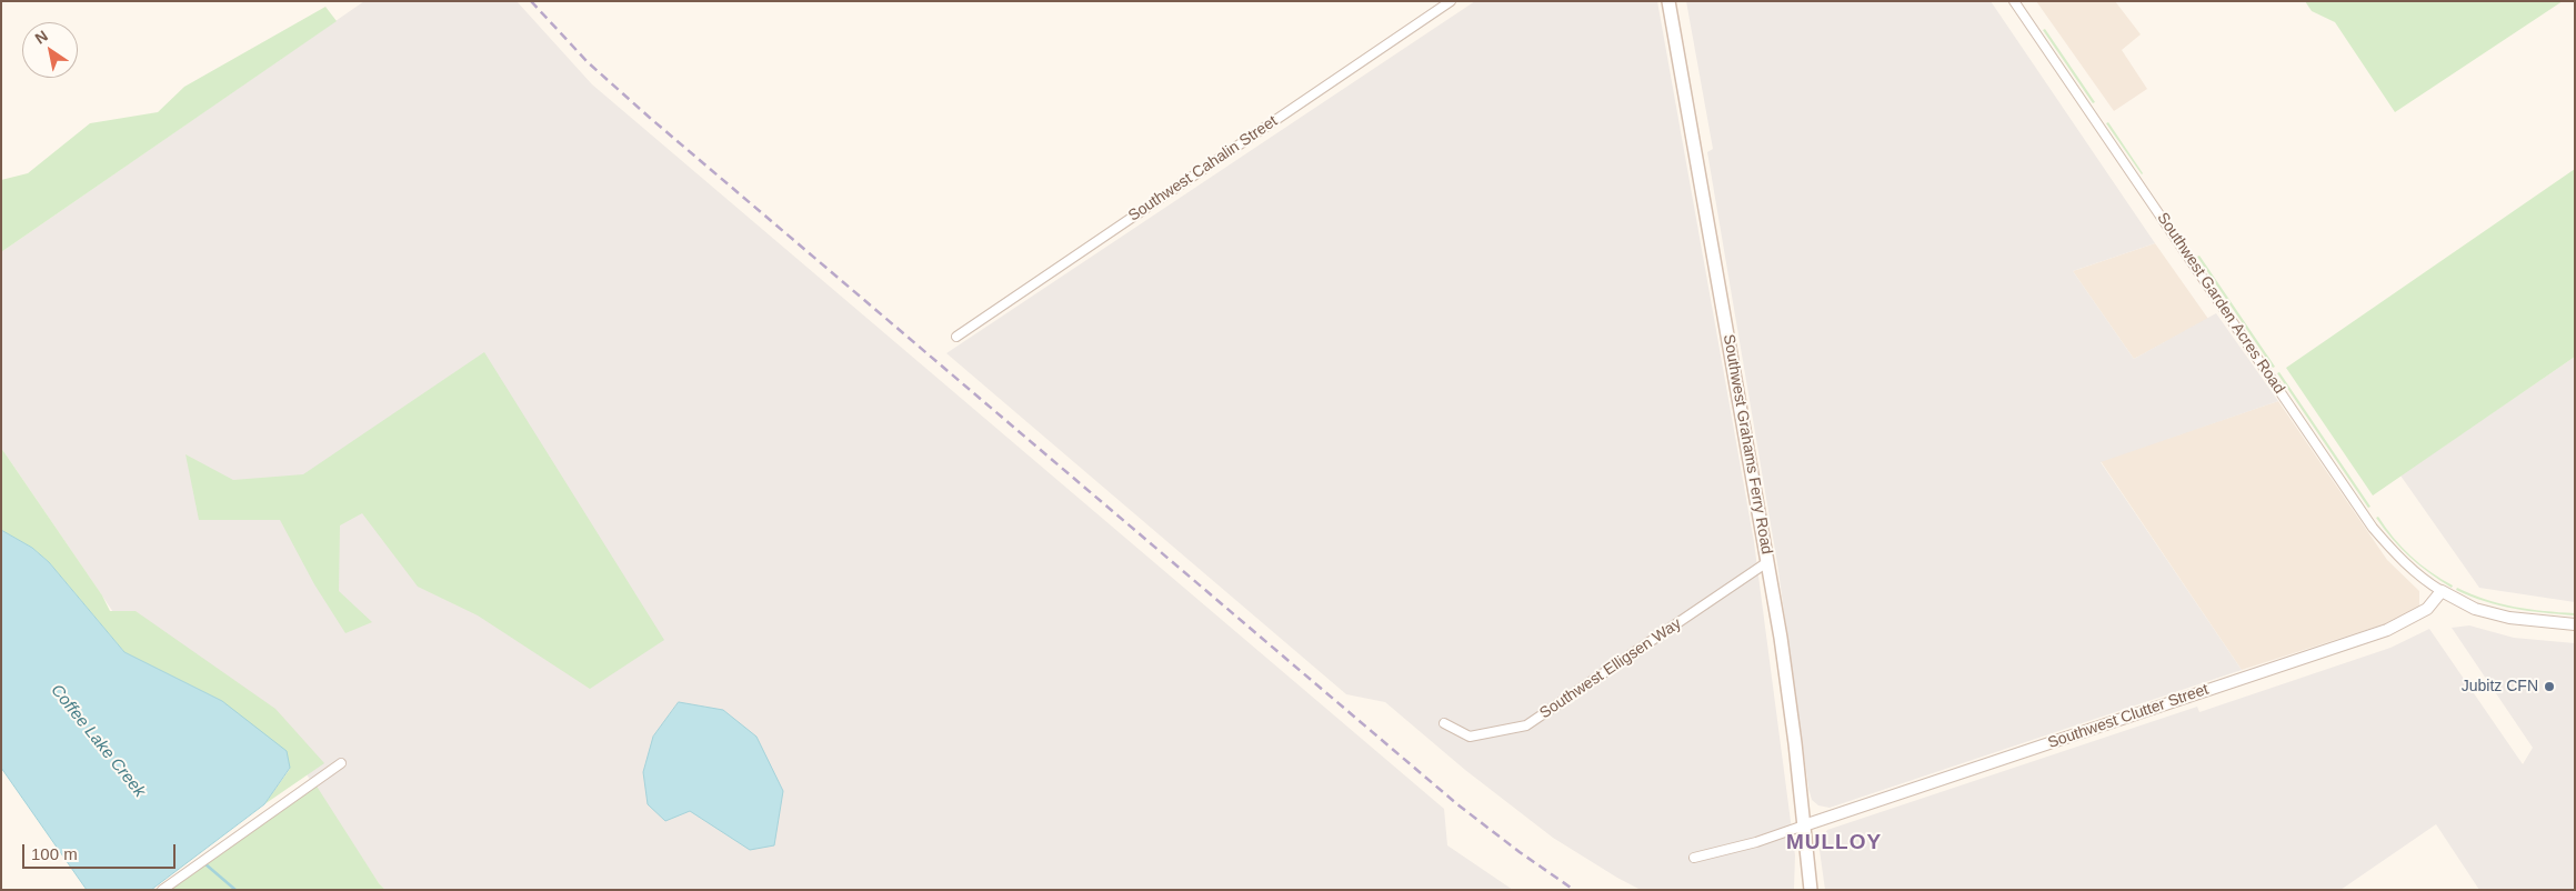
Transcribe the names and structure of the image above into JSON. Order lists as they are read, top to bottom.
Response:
{
  "streets": {
    "main road": ["Southwest Grahams Ferry Road"],
    "street": [
      "Southwest Cahalin Street",
      "Southwest Garden Acres Road",
      "Southwest Elligsen Way",
      "Southwest Clutter Street"
    ]
  },
  "crossings": [
    ["Southwest Garden Acres Road", "Southwest Clutter Street"],
    ["Southwest Grahams Ferry Road", "Southwest Elligsen Way"],
    ["Southwest Grahams Ferry Road", "Southwest Clutter Street"]
  ],
  "districts": ["MULLOY"],
  "water": ["Coffee Lake Creek"],
  "places": ["Jubitz CFN"],
  "scale_bar": "100 m",
  "north": "top left"
}
